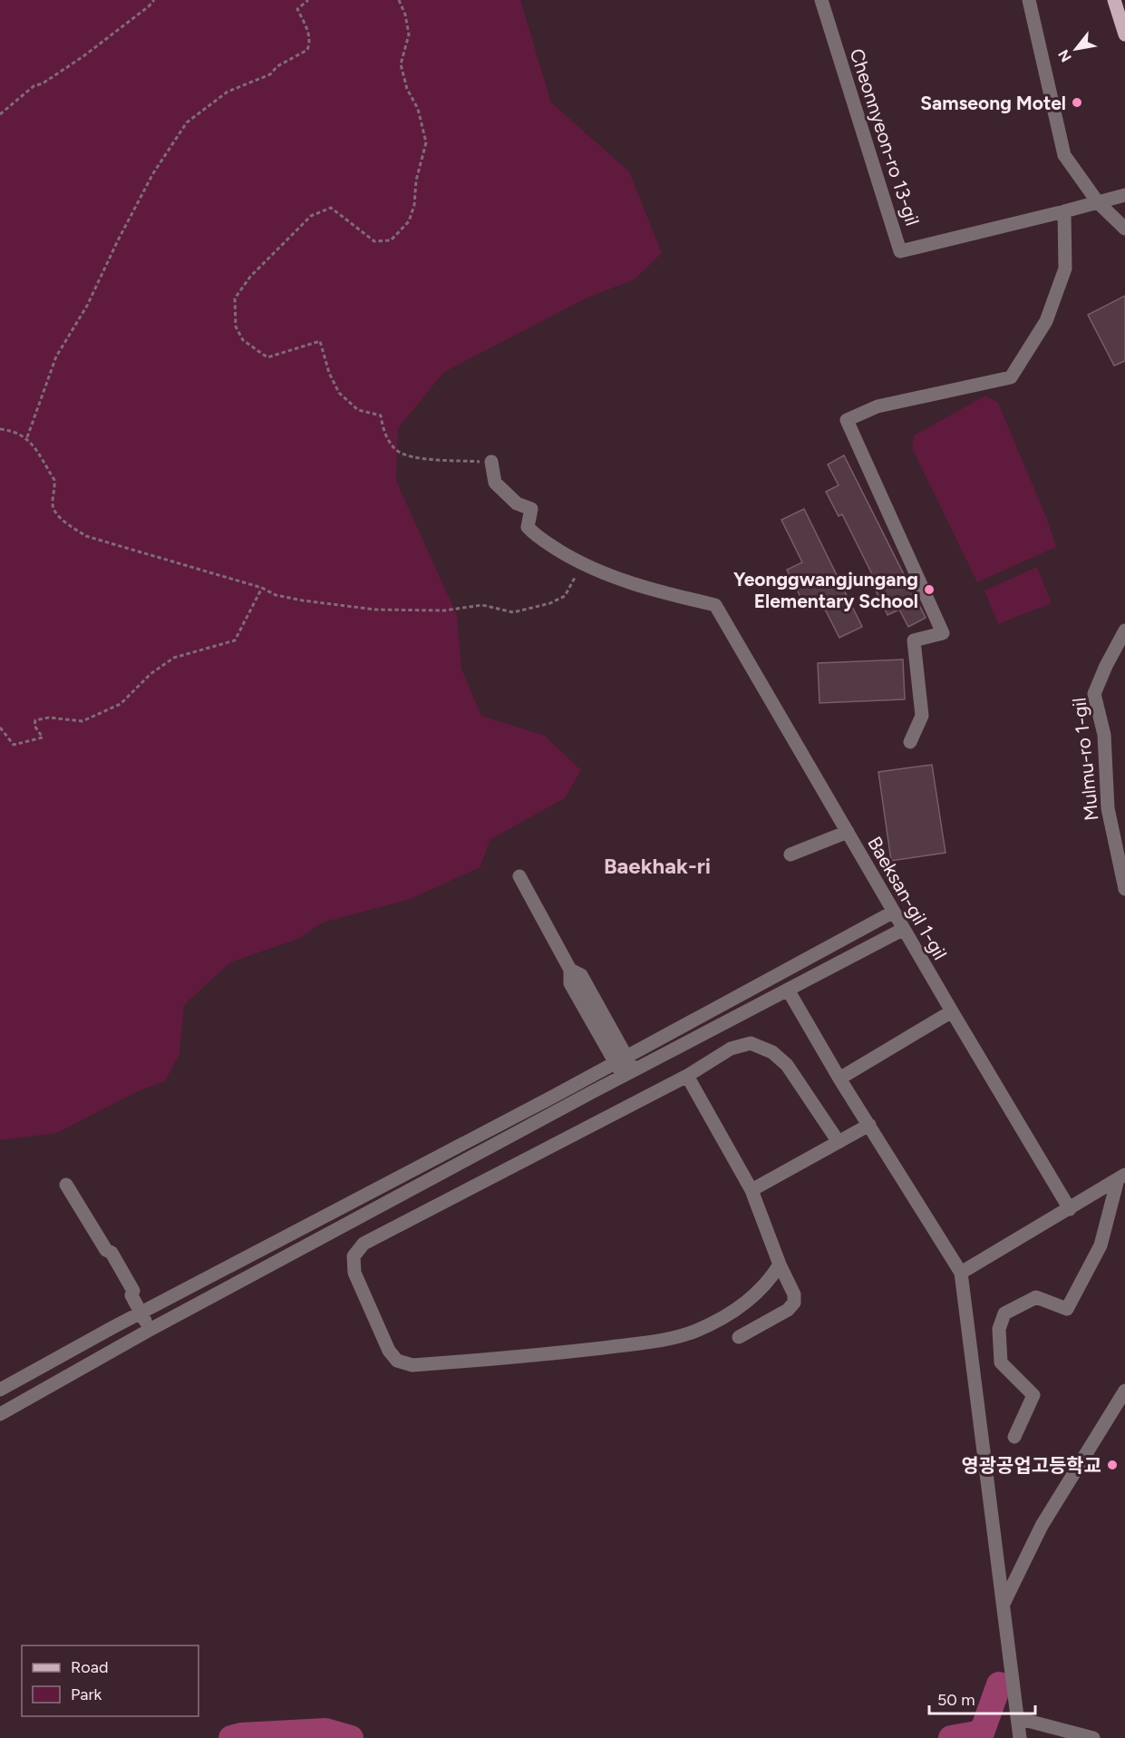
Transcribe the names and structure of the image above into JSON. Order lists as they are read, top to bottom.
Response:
{
  "streets": {
    "street": ["Cheonnyeon-ro 13-gil", "Mulmu-ro 1-gil", "Baeksan-gil 1-gil"]
  },
  "districts": ["Baekhak-ri"],
  "places": ["Samseong Motel", "Yeonggwangjungang Elementary School", "영광공업고등학교"],
  "legend": ["Road", "Park"],
  "scale_bar": "50 m",
  "north": "bottom left"
}
